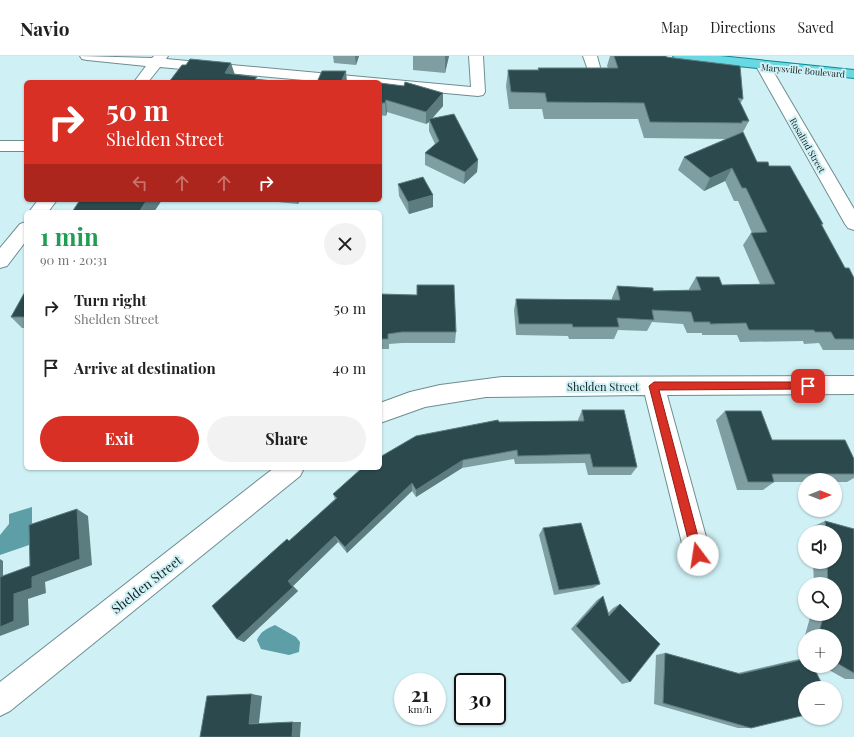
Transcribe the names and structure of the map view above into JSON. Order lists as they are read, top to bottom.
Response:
{
  "streets": {
    "main road": ["Marysville Boulevard"],
    "street": ["Rosalind Street", "Shelden Street"]
  },
  "crossings": [
    ["Marysville Boulevard", "Rosalind Street"]
  ],
  "north": "right",
  "page": {
    "header": "Navio",
    "nav": ["Map", "Directions", "Saved"],
    "turn": ["50 m", "Shelden Street"],
    "heading": ["1 min", "90 m · 20:31"],
    "list": [
      {
        "name": "Turn right",
        "note": "Shelden Street",
        "value": "50 m"
      },
      {
        "name": "Arrive at destination",
        "value": "40 m"
      }
    ],
    "buttons": ["Exit", "Share"],
    "map_buttons": ["+", "−"],
    "speed": "21 km/h",
    "limit": "30"
  }
}
